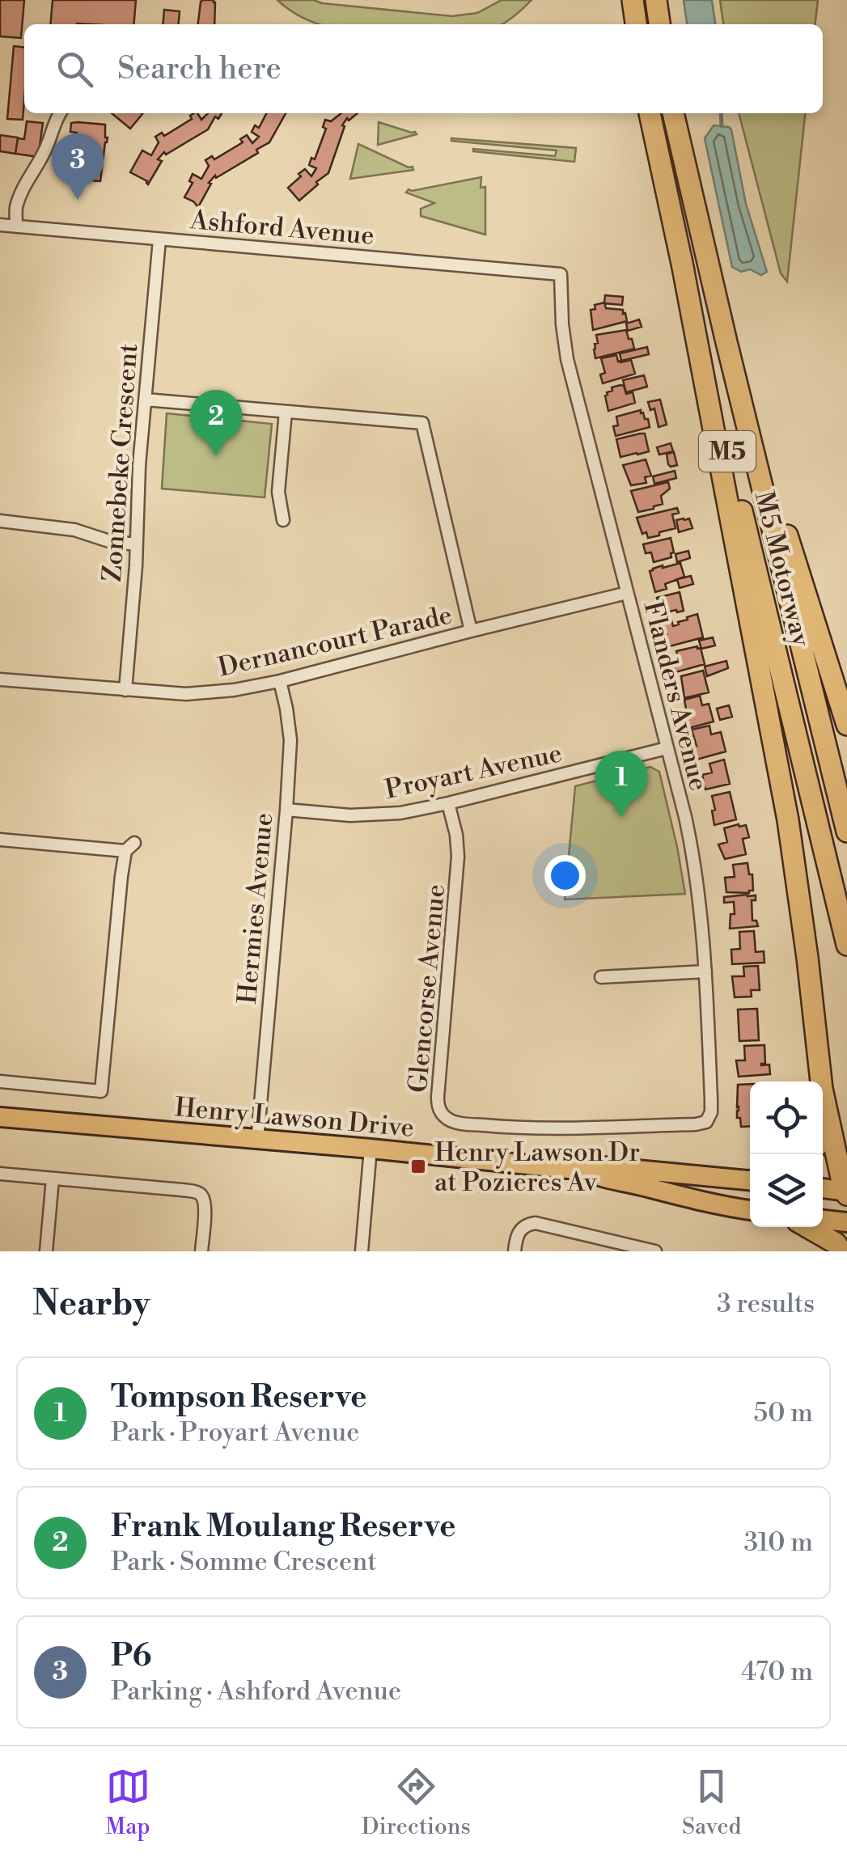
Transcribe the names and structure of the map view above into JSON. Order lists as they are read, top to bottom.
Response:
{
  "streets": {
    "highway": ["M5", "M5 Motorway"],
    "main road": ["Henry Lawson Drive"],
    "street": [
      "Ashford Avenue",
      "Zonnebeke Crescent",
      "Dernancourt Parade",
      "Flanders Avenue",
      "Proyart Avenue",
      "Hermies Avenue",
      "Glencorse Avenue"
    ]
  },
  "crossings": [
    ["Ashford Avenue", "Zonnebeke Crescent"],
    ["Ashford Avenue", "Flanders Avenue"],
    ["Zonnebeke Crescent", "Dernancourt Parade"],
    ["Dernancourt Parade", "Flanders Avenue"],
    ["Dernancourt Parade", "Hermies Avenue"],
    ["Flanders Avenue", "Proyart Avenue"],
    ["Flanders Avenue", "Glencorse Avenue"],
    ["Proyart Avenue", "Hermies Avenue"],
    ["Proyart Avenue", "Glencorse Avenue"],
    ["Hermies Avenue", "Henry Lawson Drive"]
  ],
  "places": {
    "transit": ["Henry Lawson Dr at Pozieres Av"]
  },
  "page": {
    "search": "Search here",
    "pins": ["3", "2", "1"],
    "heading": ["Nearby", "3 results"],
    "list": [
      {
        "mark": "1",
        "name": "Tompson Reserve",
        "note": "Park · Proyart Avenue",
        "value": "50 m"
      },
      {
        "mark": "2",
        "name": "Frank Moulang Reserve",
        "note": "Park · Somme Crescent",
        "value": "310 m"
      },
      {
        "mark": "3",
        "name": "P6",
        "note": "Parking · Ashford Avenue",
        "value": "470 m"
      }
    ],
    "nav": ["Map", "Directions", "Saved"]
  }
}
